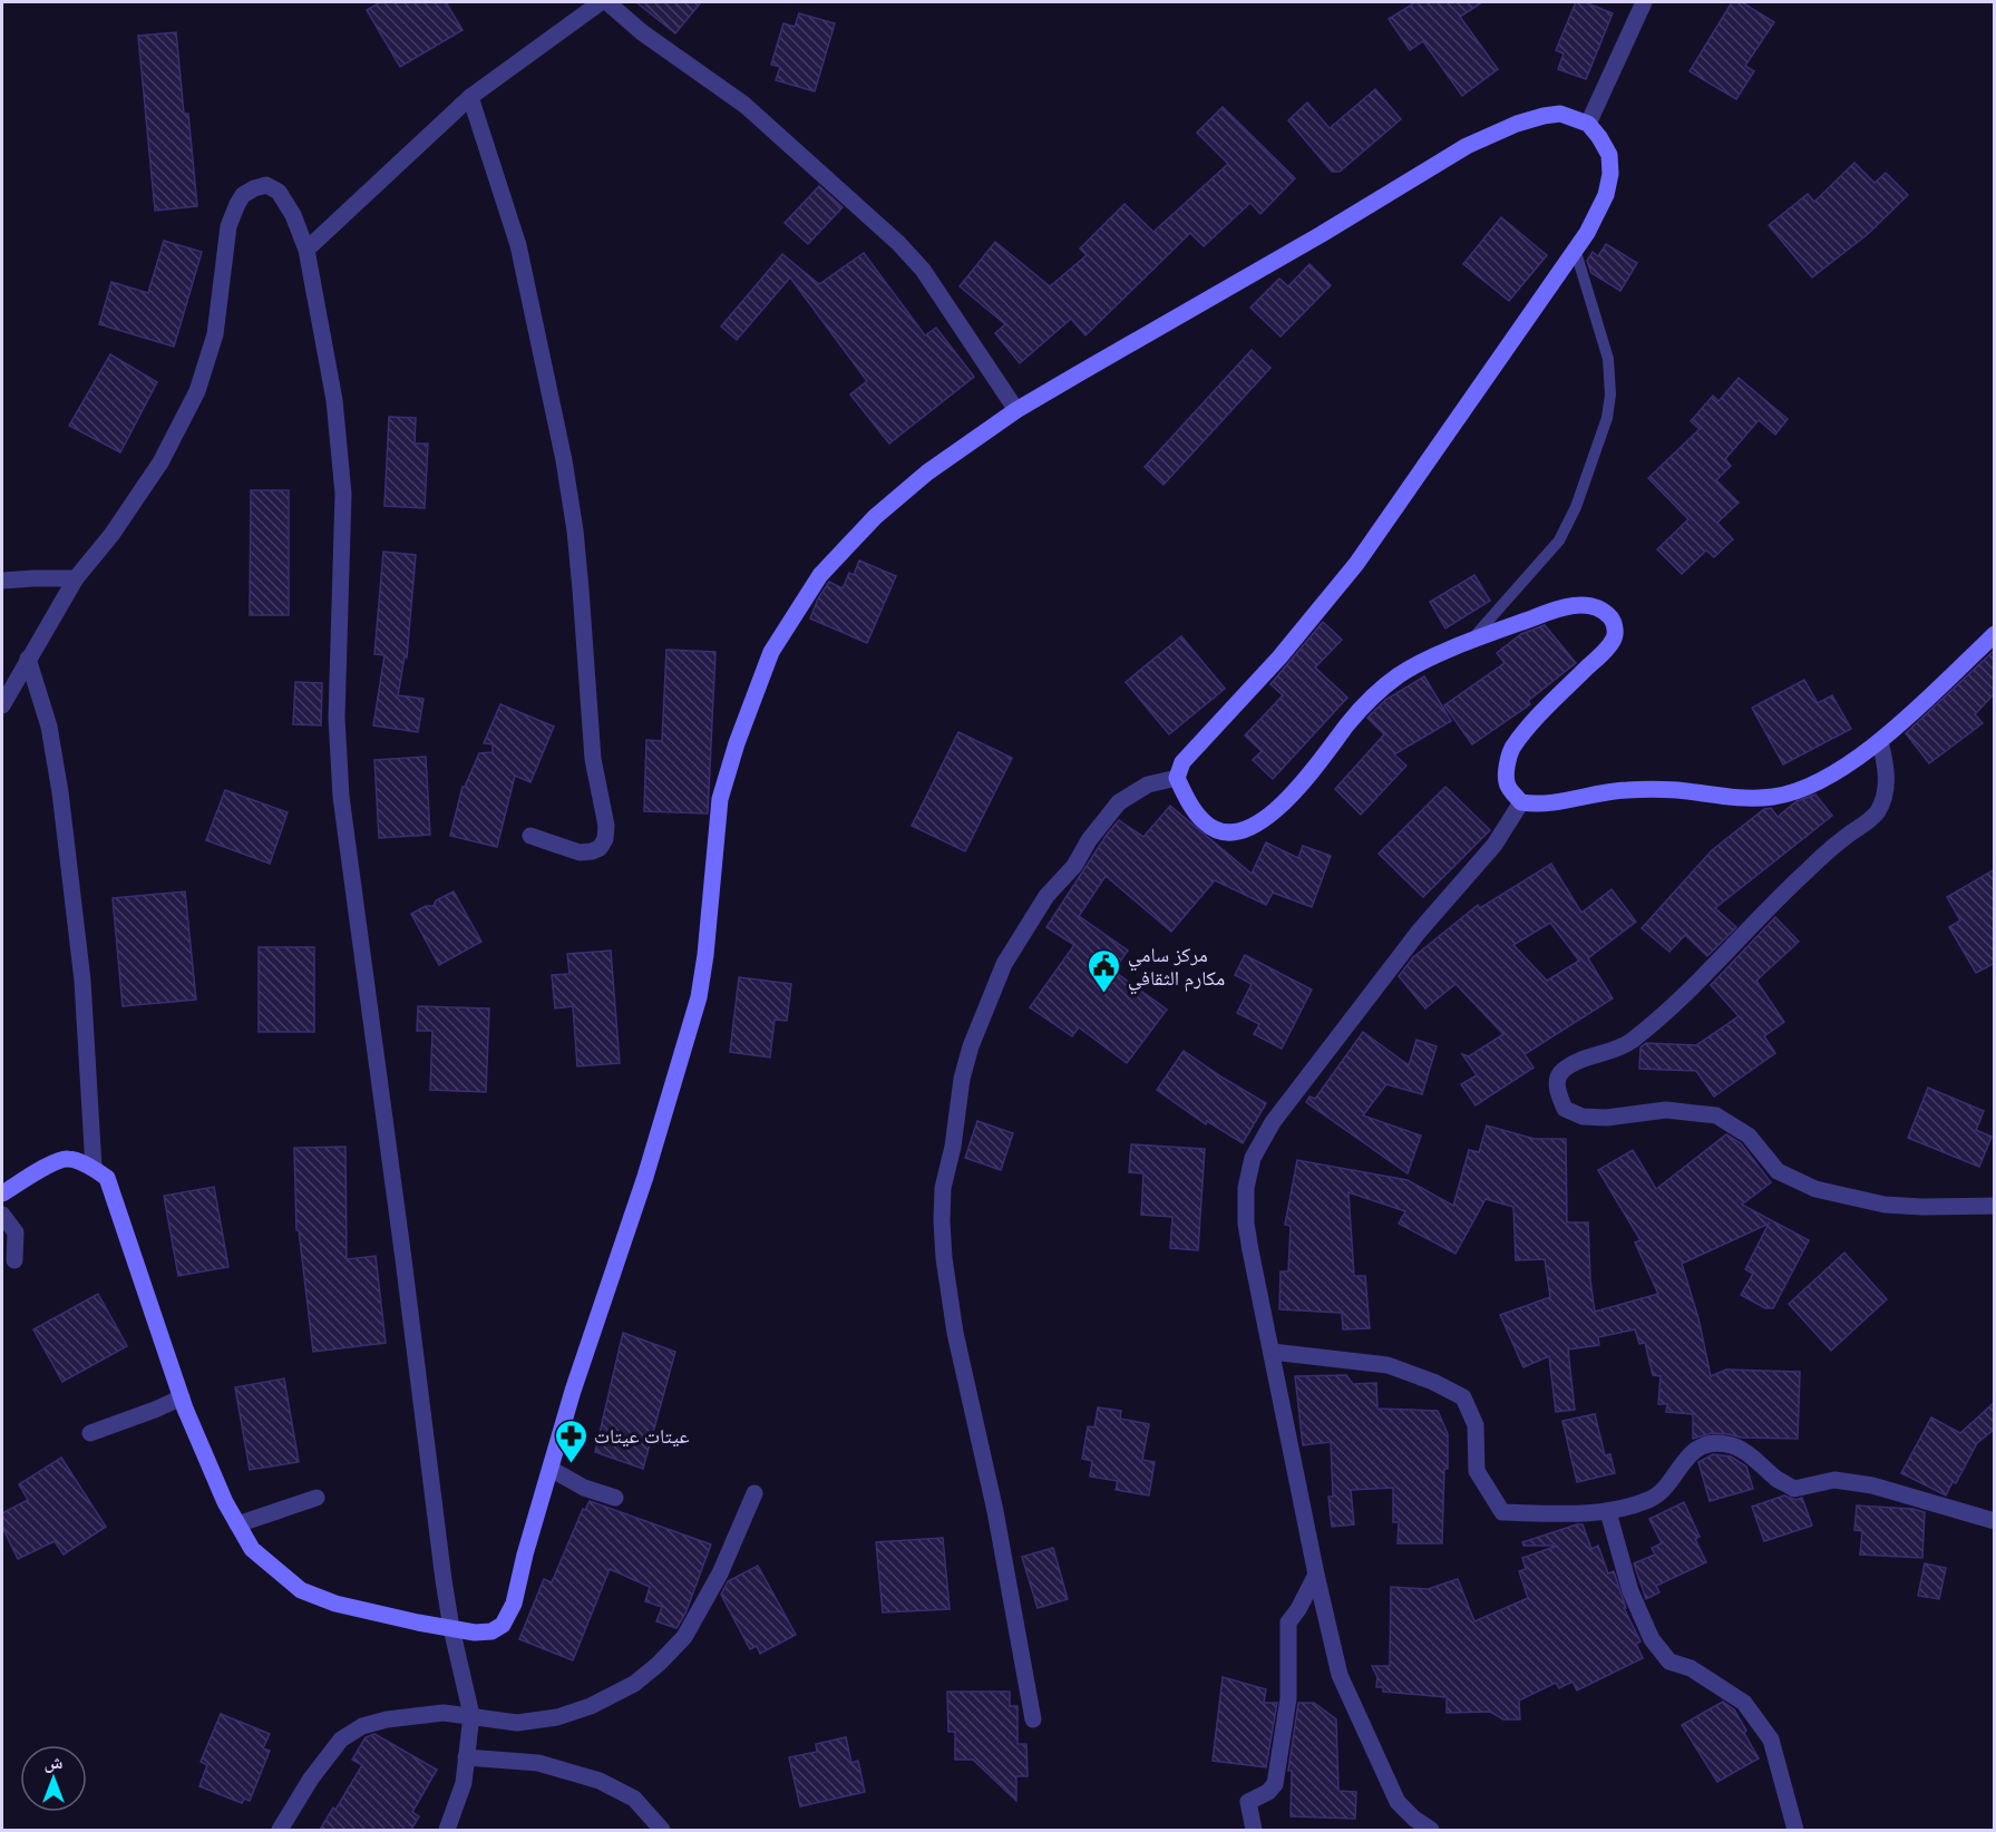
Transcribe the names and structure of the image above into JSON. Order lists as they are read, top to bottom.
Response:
{
  "places": {
    "public building": ["مركز سامي مكارم الثقافي"],
    "pharmacy": ["عيتات عيتات"]
  },
  "north": "top"
}
